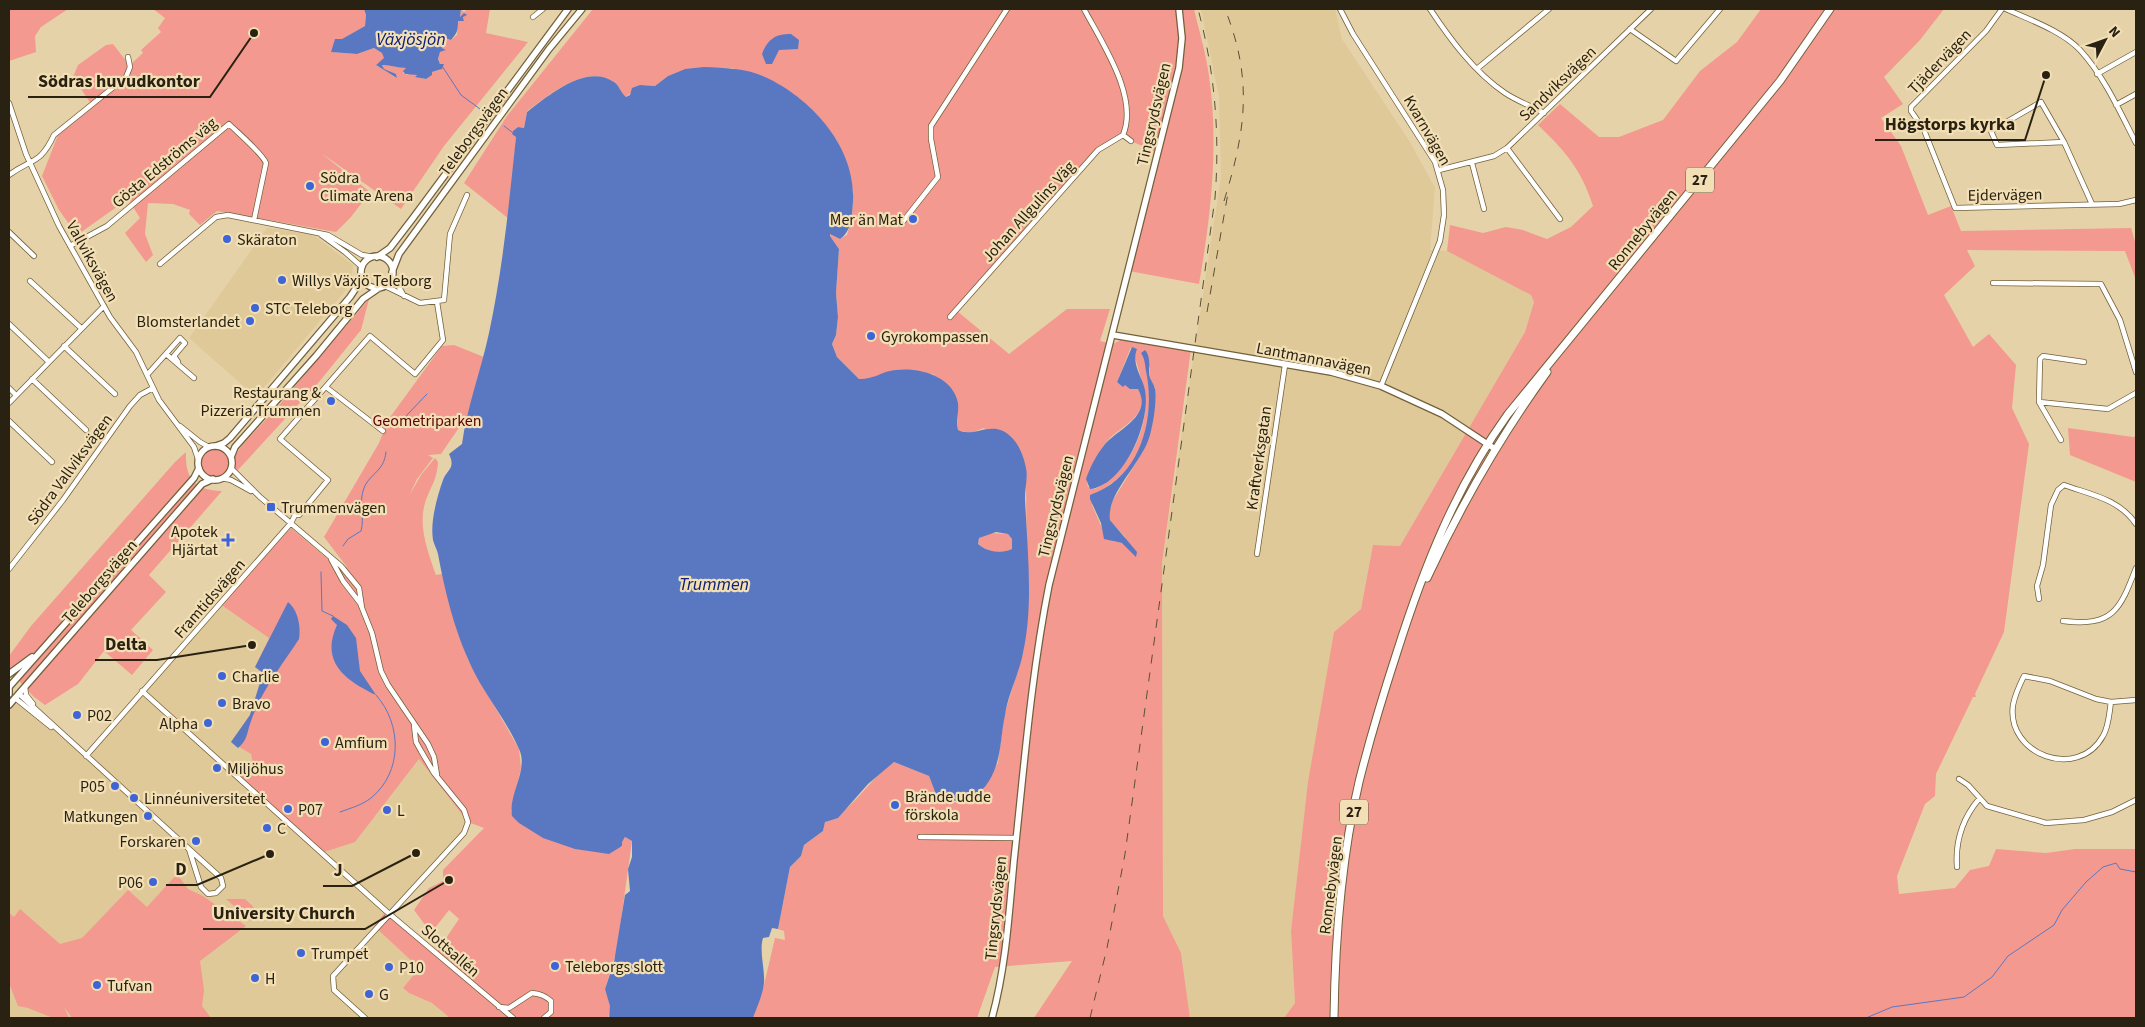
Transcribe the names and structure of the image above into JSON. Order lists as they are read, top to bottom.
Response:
{
  "streets": {
    "main road": [
      "Tingsrydsvägen",
      "Teleborgsvägen",
      "27",
      "Ronnebyvägen",
      "Lantmannavägen"
    ],
    "street": [
      "Tjädervägen",
      "Sandviksvägen",
      "Kvarnvägen",
      "Gösta Edströms väg",
      "Ejdervägen",
      "Johan Allgulins Väg",
      "Vallviksvägen",
      "Kraftverksgatan",
      "Södra Vallviksvägen",
      "Framtidsvägen",
      "Slottsallén"
    ]
  },
  "crossings": [
    ["Tjädervägen", "Ejdervägen"],
    ["Sandviksvägen", "Kvarnvägen"],
    ["Tingsrydsvägen", "Lantmannavägen"],
    ["Kvarnvägen", "Lantmannavägen"],
    ["Teleborgsvägen", "Vallviksvägen"],
    ["Gösta Edströms väg", "Vallviksvägen"],
    ["Ronnebyvägen", "Lantmannavägen"],
    ["Vallviksvägen", "Södra Vallviksvägen"],
    ["Lantmannavägen", "Kraftverksgatan"],
    ["Framtidsvägen", "Slottsallén"]
  ],
  "water": ["Växjösjön", "Trummen"],
  "parks": ["Geometriparken"],
  "places": {
    "other": [
      "Södras huvudkontor",
      "Högstorps kyrka",
      "Södra Climate Arena",
      "Mer än Mat",
      "Skäraton",
      "Willys Växjö Teleborg",
      "STC Teleborg",
      "Blomsterlandet",
      "Gyrokompassen",
      "Restaurang & Pizzeria Trummen",
      "Delta",
      "Charlie",
      "Bravo",
      "P02",
      "Alpha",
      "Amfium",
      "Miljöhus",
      "P05",
      "Linnéuniversitetet",
      "Brände udde förskola",
      "P07",
      "L",
      "Matkungen",
      "C",
      "Forskaren",
      "J",
      "D",
      "University Church",
      "P06",
      "Trumpet",
      "Teleborgs slott",
      "P10",
      "H",
      "Tufvan",
      "G"
    ],
    "transit": ["Trummenvägen"],
    "health": ["Apotek Hjärtat"]
  },
  "north": "top right"
}
